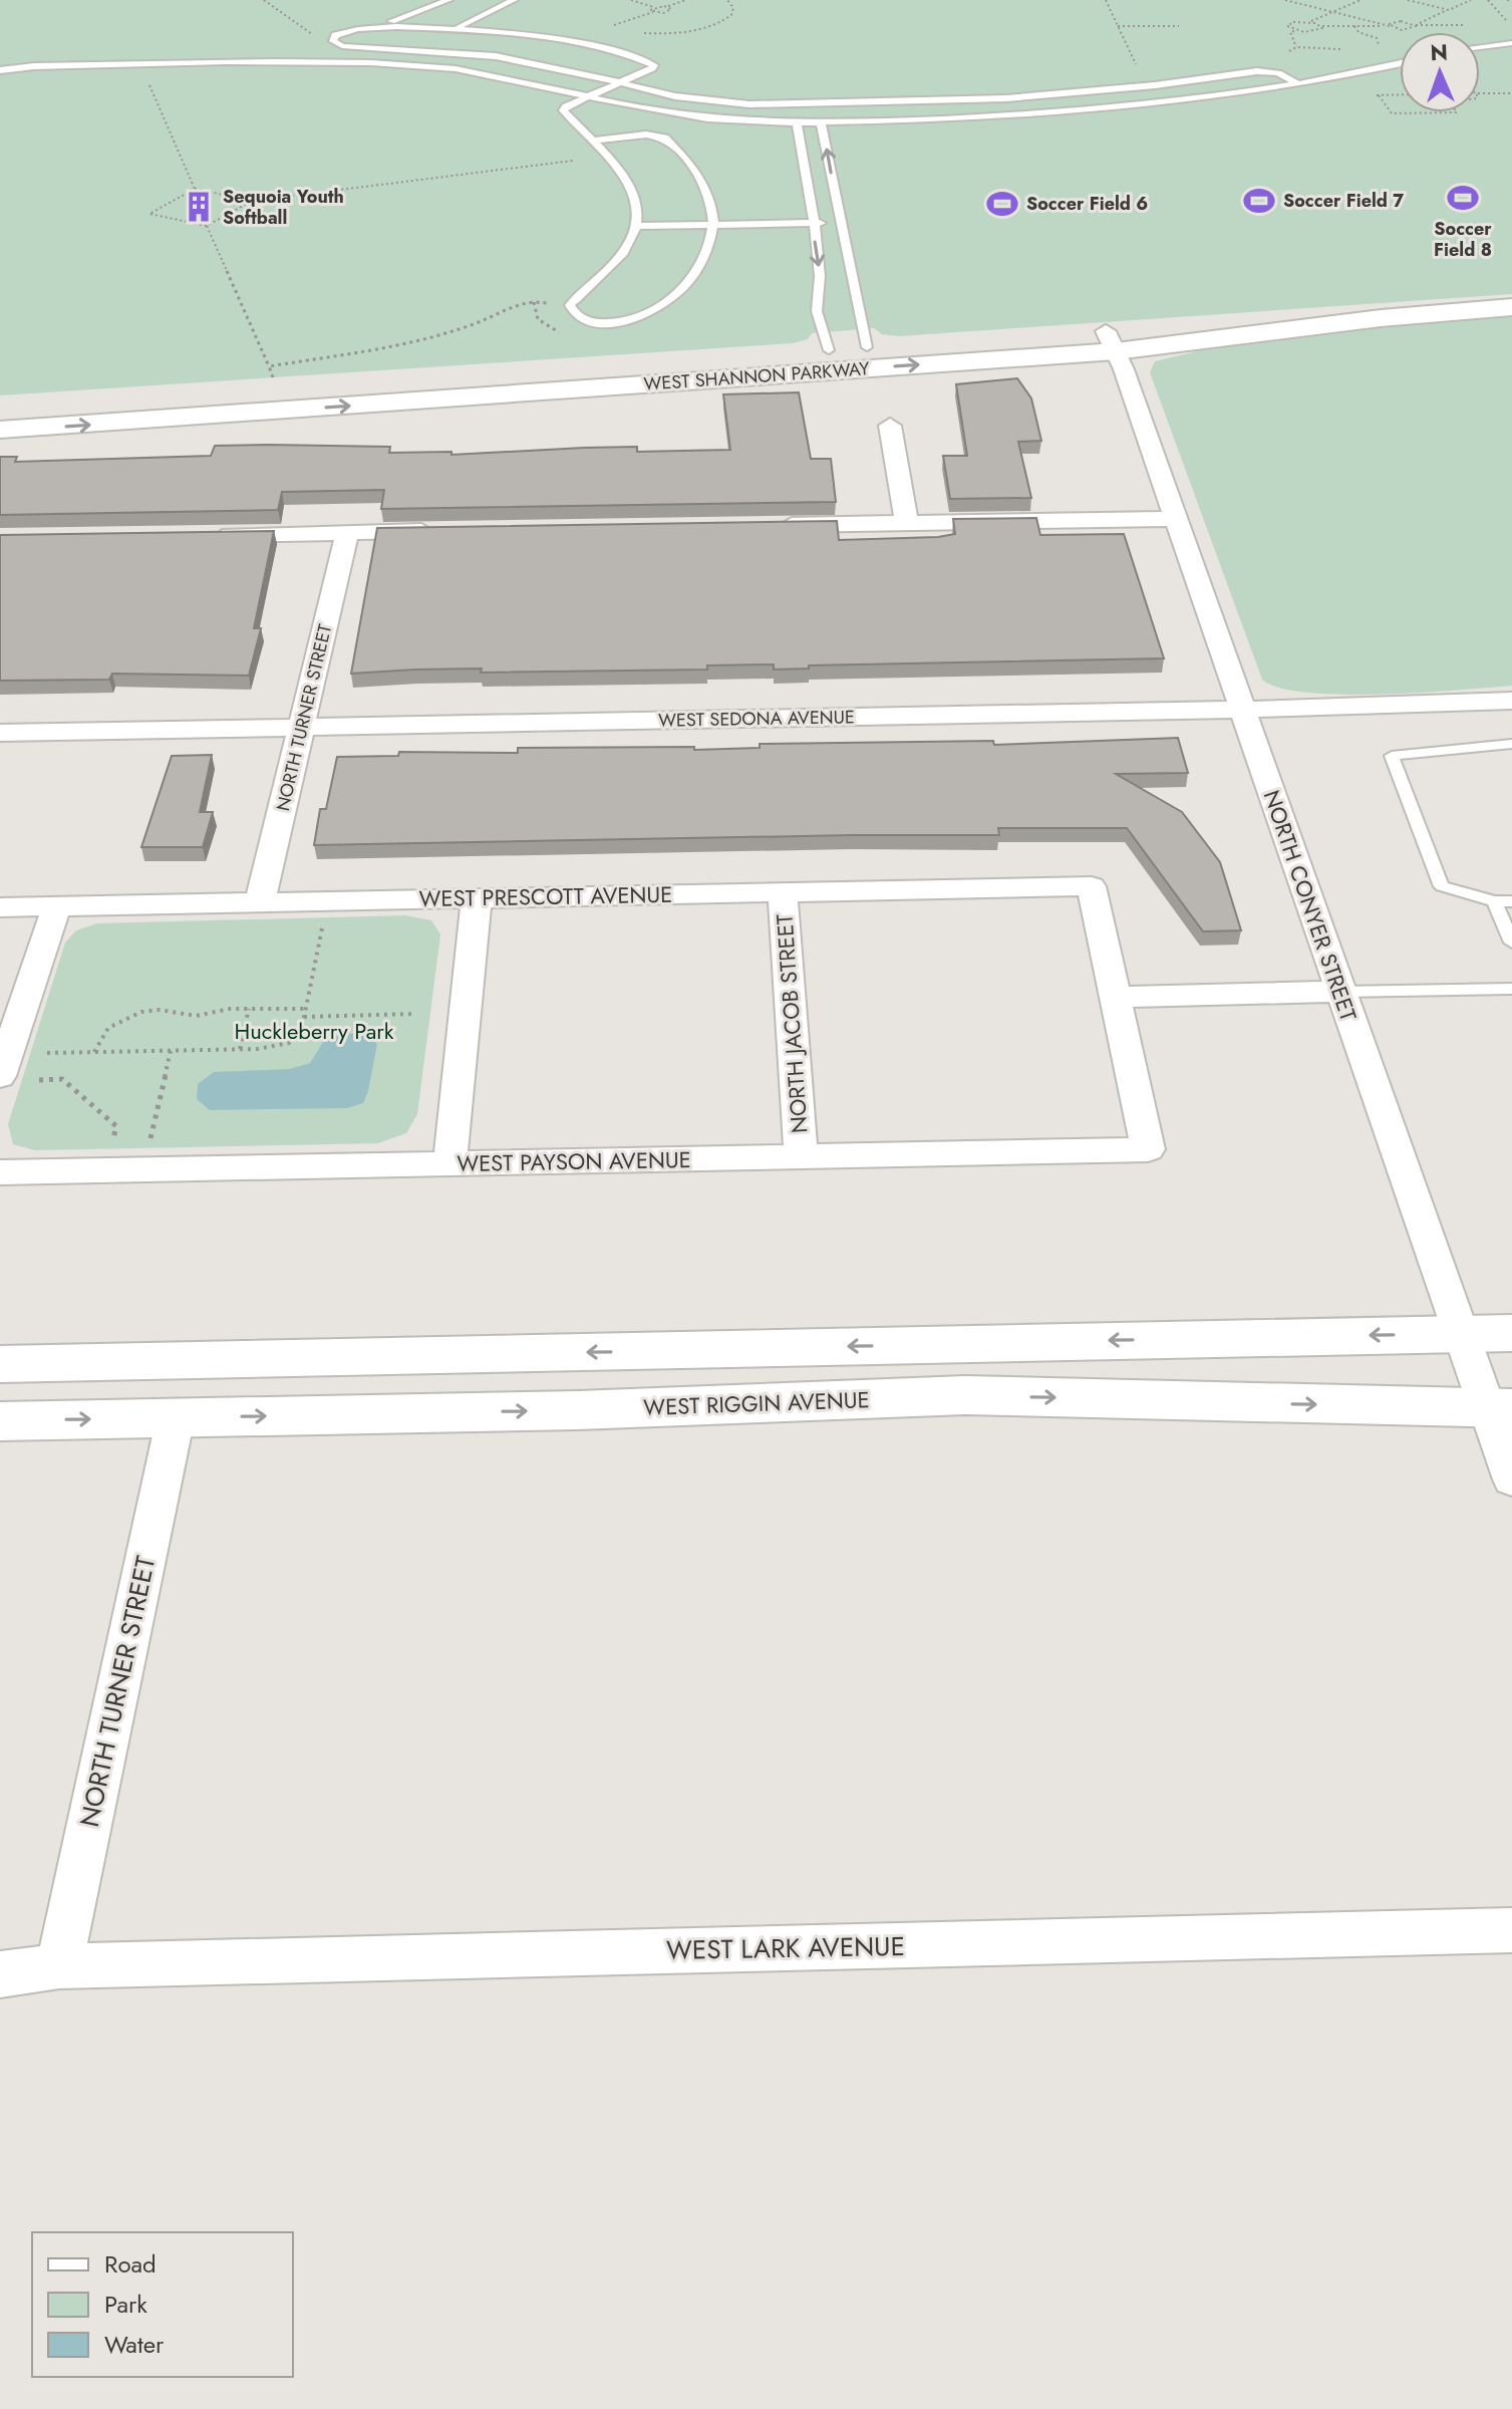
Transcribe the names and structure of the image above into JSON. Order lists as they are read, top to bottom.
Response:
{
  "streets": {
    "street": [
      "WEST SHANNON PARKWAY",
      "NORTH TURNER STREET",
      "WEST SEDONA AVENUE",
      "WEST PRESCOTT AVENUE",
      "NORTH CONYER STREET",
      "NORTH JACOB STREET",
      "WEST PAYSON AVENUE",
      "WEST RIGGIN AVENUE",
      "WEST LARK AVENUE"
    ]
  },
  "crossings": [
    ["WEST SHANNON PARKWAY", "NORTH CONYER STREET"],
    ["NORTH TURNER STREET", "WEST SEDONA AVENUE"],
    ["NORTH TURNER STREET", "WEST PRESCOTT AVENUE"],
    ["NORTH TURNER STREET", "WEST RIGGIN AVENUE"],
    ["NORTH TURNER STREET", "WEST LARK AVENUE"],
    ["WEST SEDONA AVENUE", "NORTH CONYER STREET"],
    ["WEST PRESCOTT AVENUE", "NORTH JACOB STREET"],
    ["WEST PRESCOTT AVENUE", "WEST PAYSON AVENUE"],
    ["NORTH CONYER STREET", "WEST RIGGIN AVENUE"],
    ["NORTH JACOB STREET", "WEST PAYSON AVENUE"]
  ],
  "parks": ["Huckleberry Park"],
  "places": {
    "sports": ["Soccer Field 8", "Soccer Field 7", "Soccer Field 6"],
    "building": ["Sequoia Youth Softball"]
  },
  "legend": ["Road", "Park", "Water"],
  "north": "top"
}
